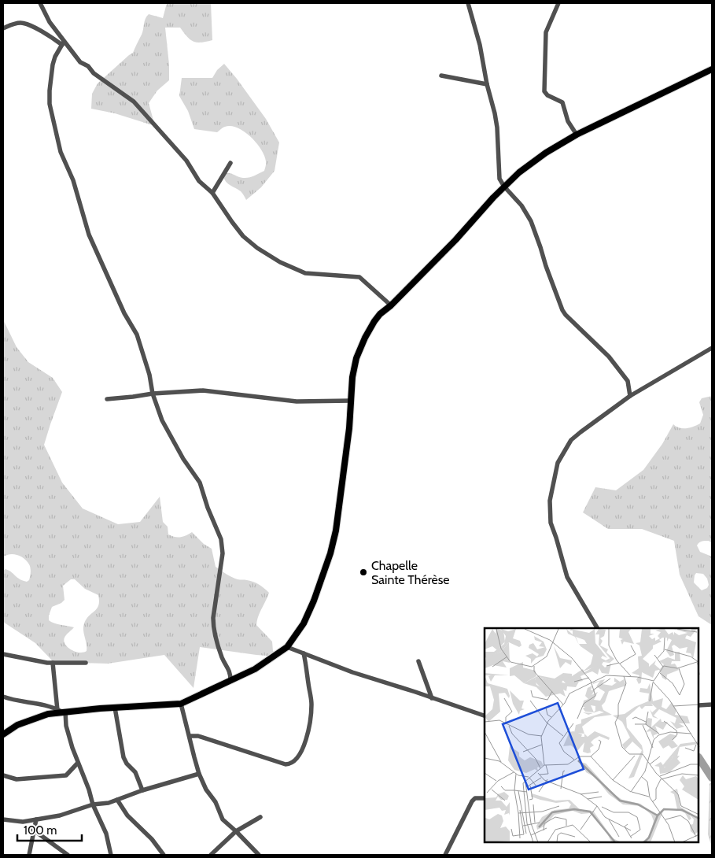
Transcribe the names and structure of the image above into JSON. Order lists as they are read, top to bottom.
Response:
{
  "places": ["Chapelle Sainte Thérèse"],
  "scale_bar": "100 m"
}
